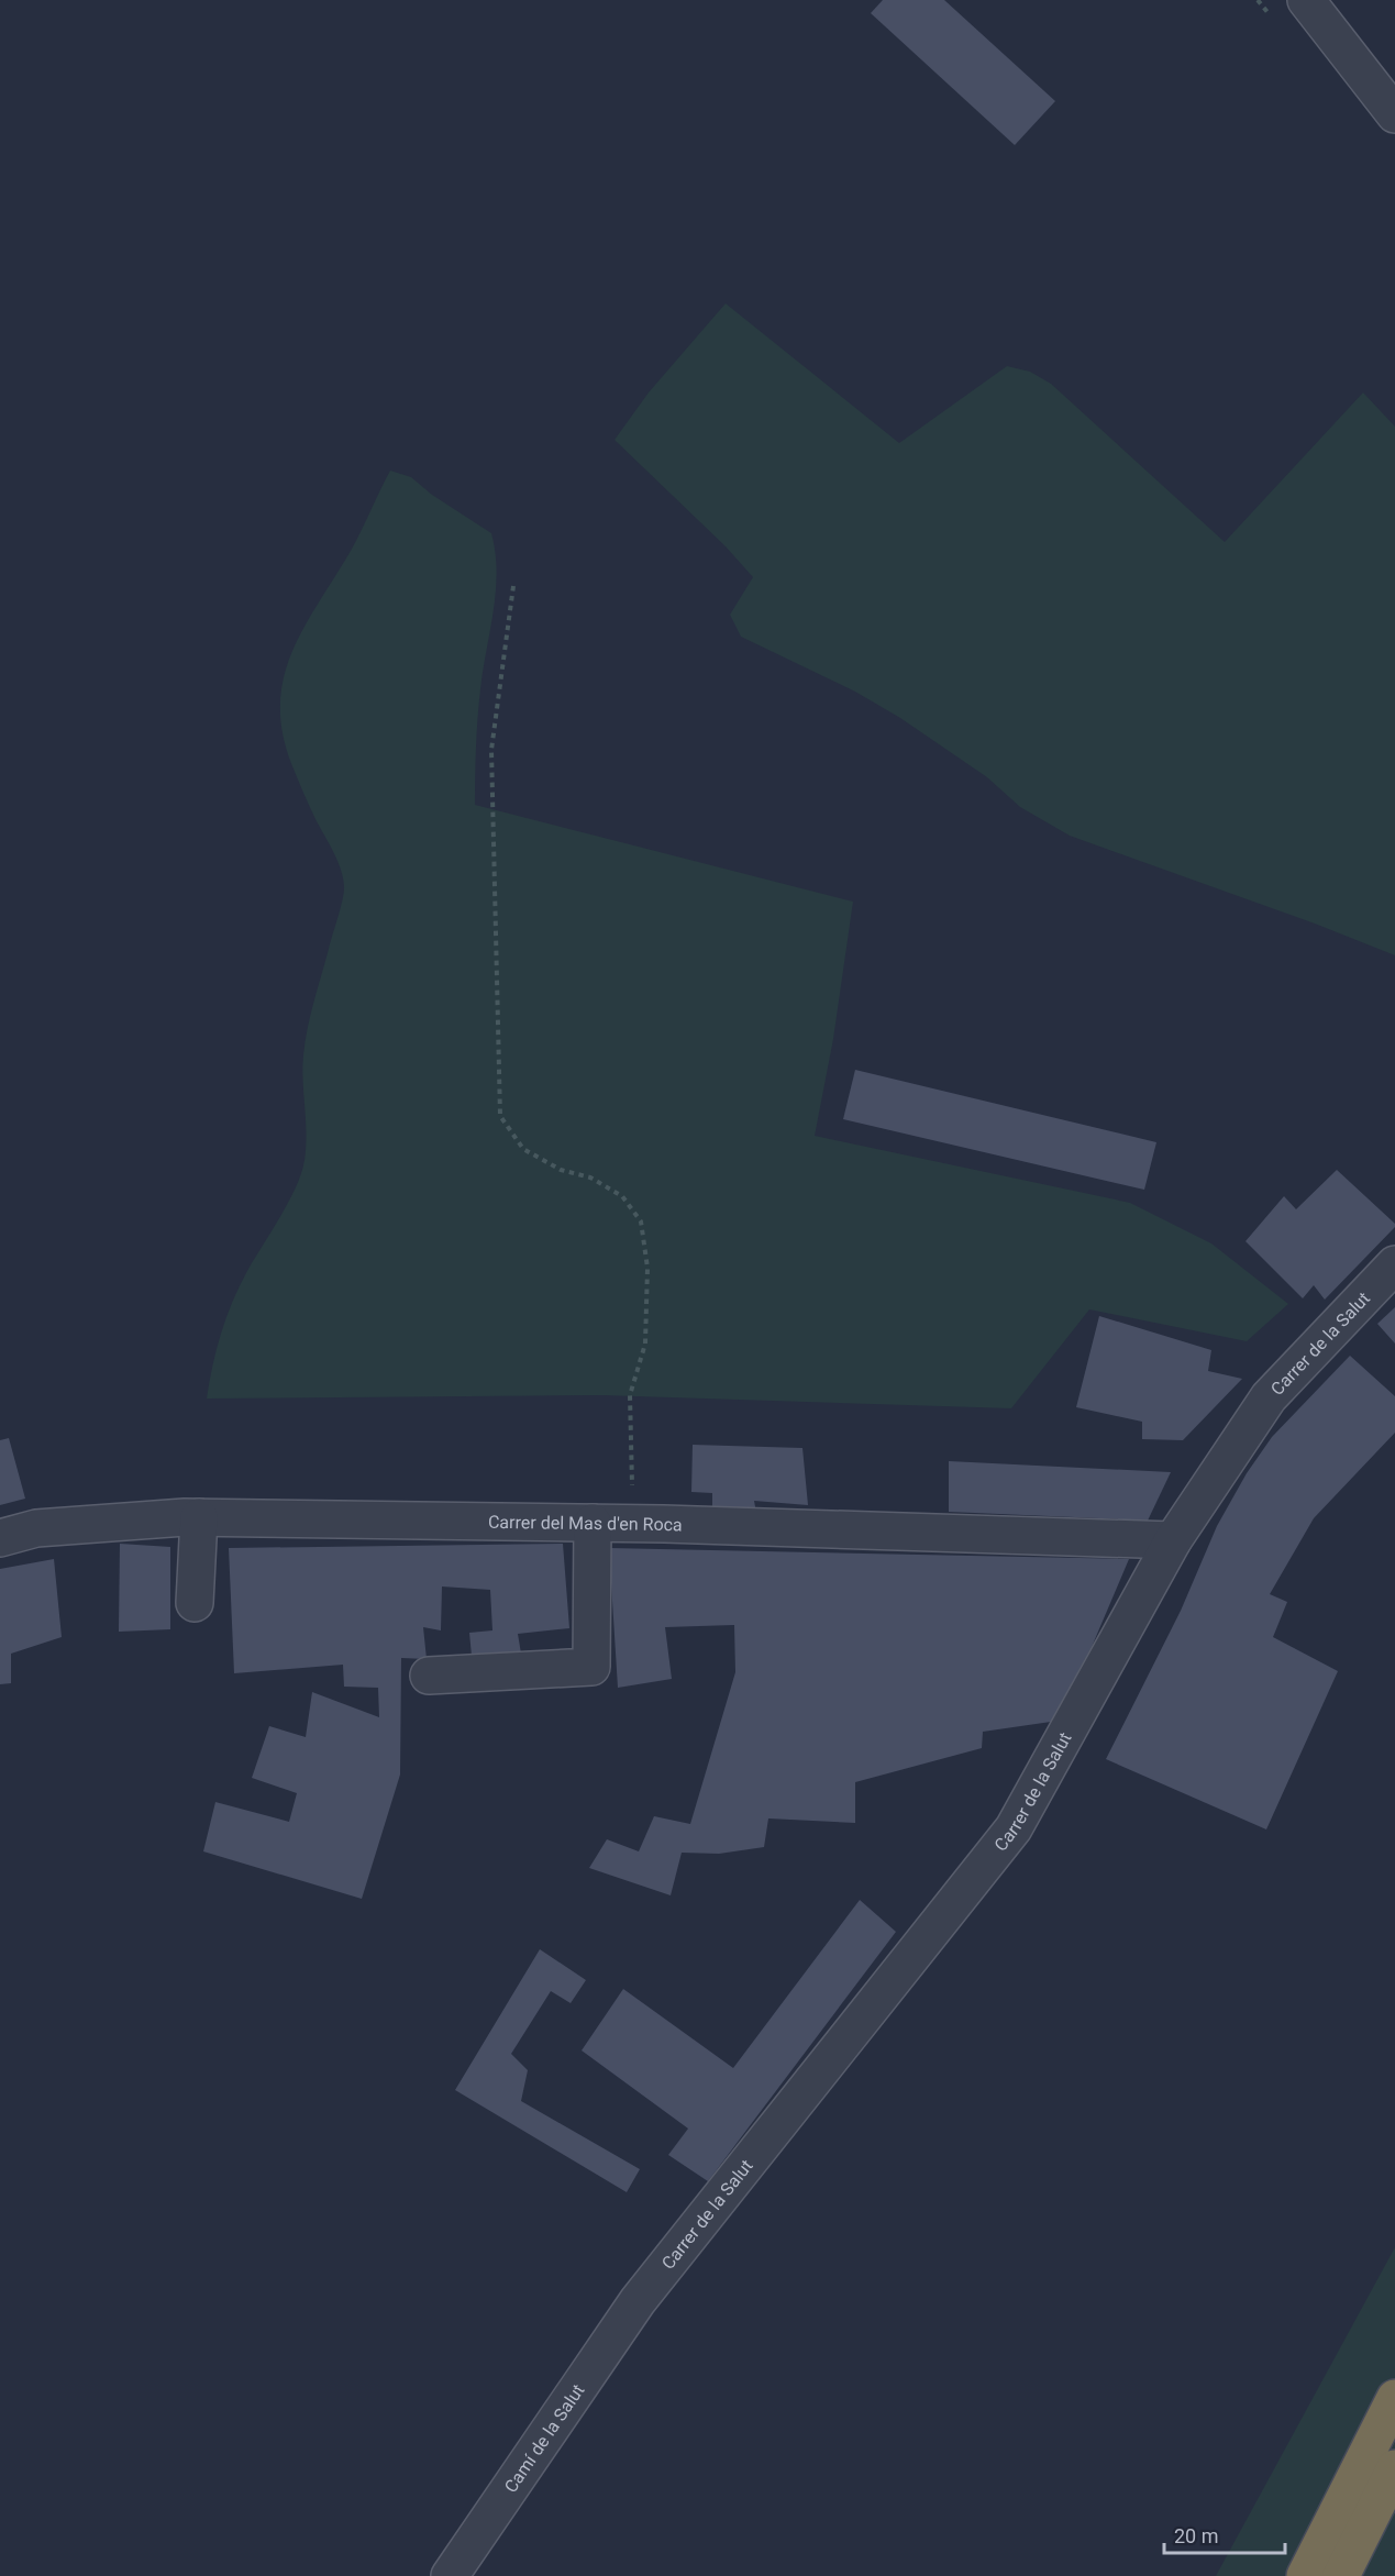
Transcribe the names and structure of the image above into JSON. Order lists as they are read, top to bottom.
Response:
{
  "streets": {
    "street": ["Carrer de la Salut", "Carrer del Mas d'en Roca", "Camí de la Salut"]
  },
  "crossings": [
    ["Carrer de la Salut", "Carrer del Mas d'en Roca"],
    ["Carrer de la Salut", "Camí de la Salut"]
  ],
  "scale_bar": "20 m"
}
